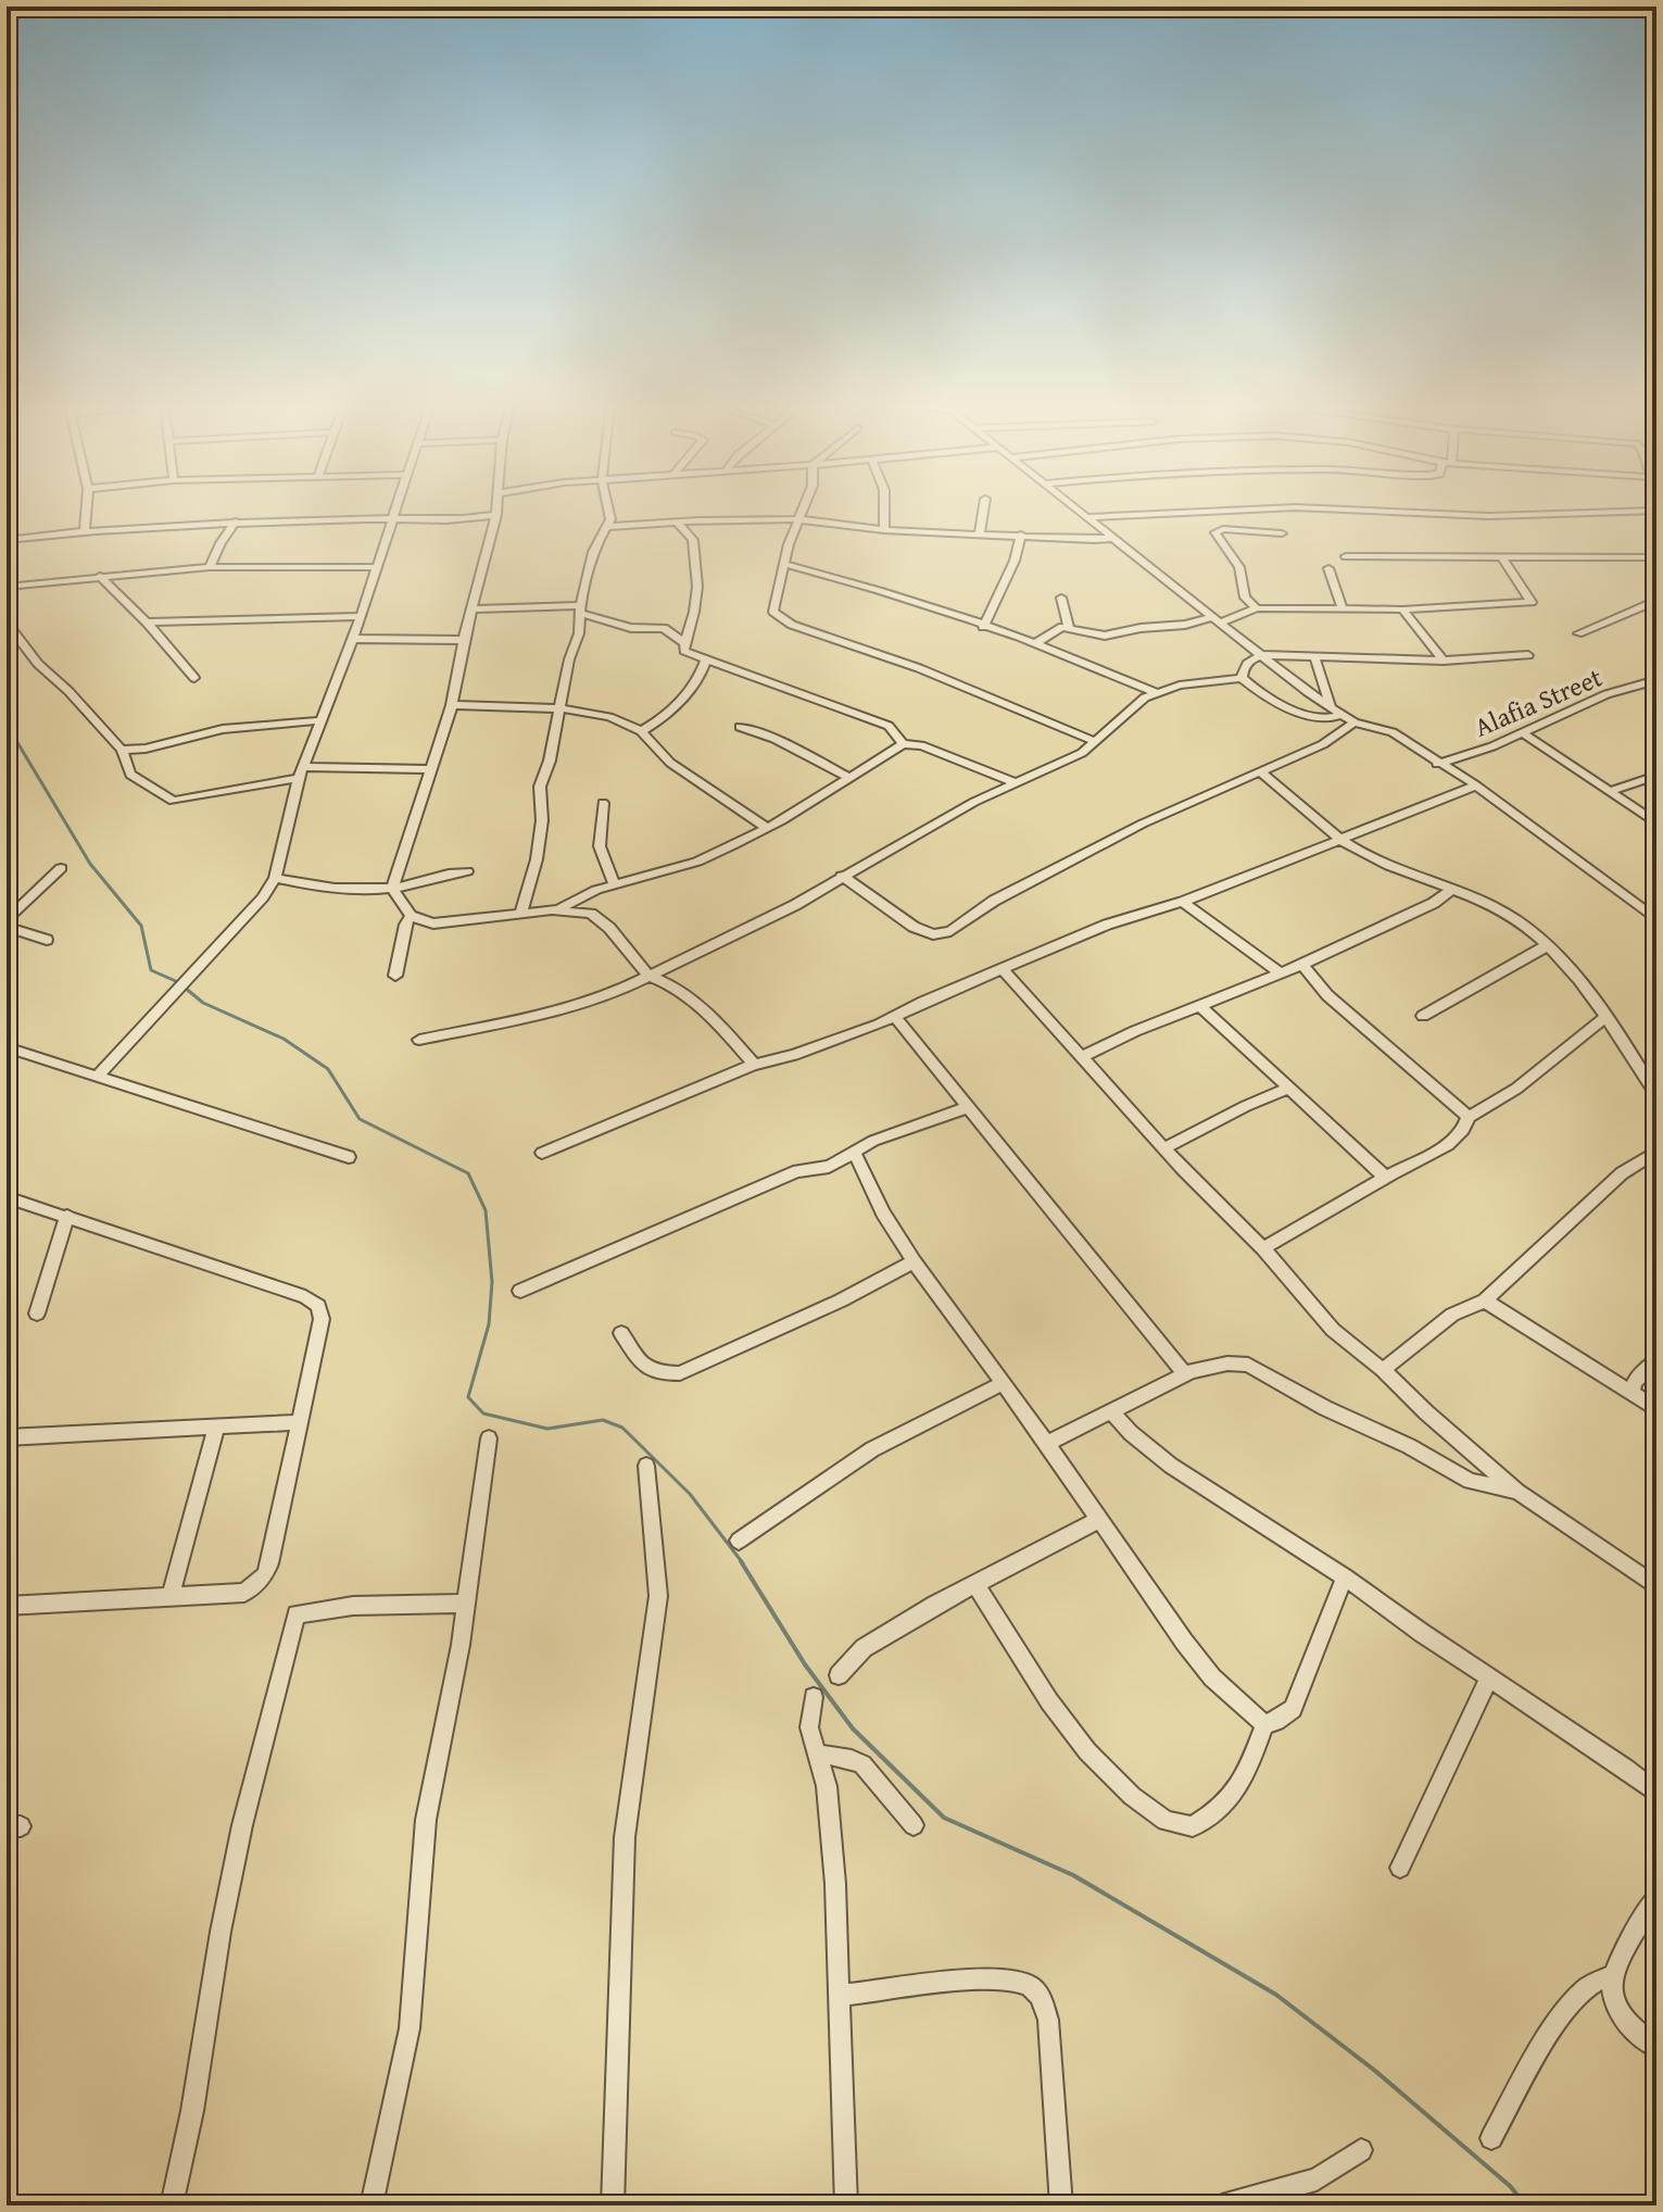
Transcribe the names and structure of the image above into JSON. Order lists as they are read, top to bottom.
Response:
{
  "streets": {
    "street": ["Alafia Street"]
  }
}
